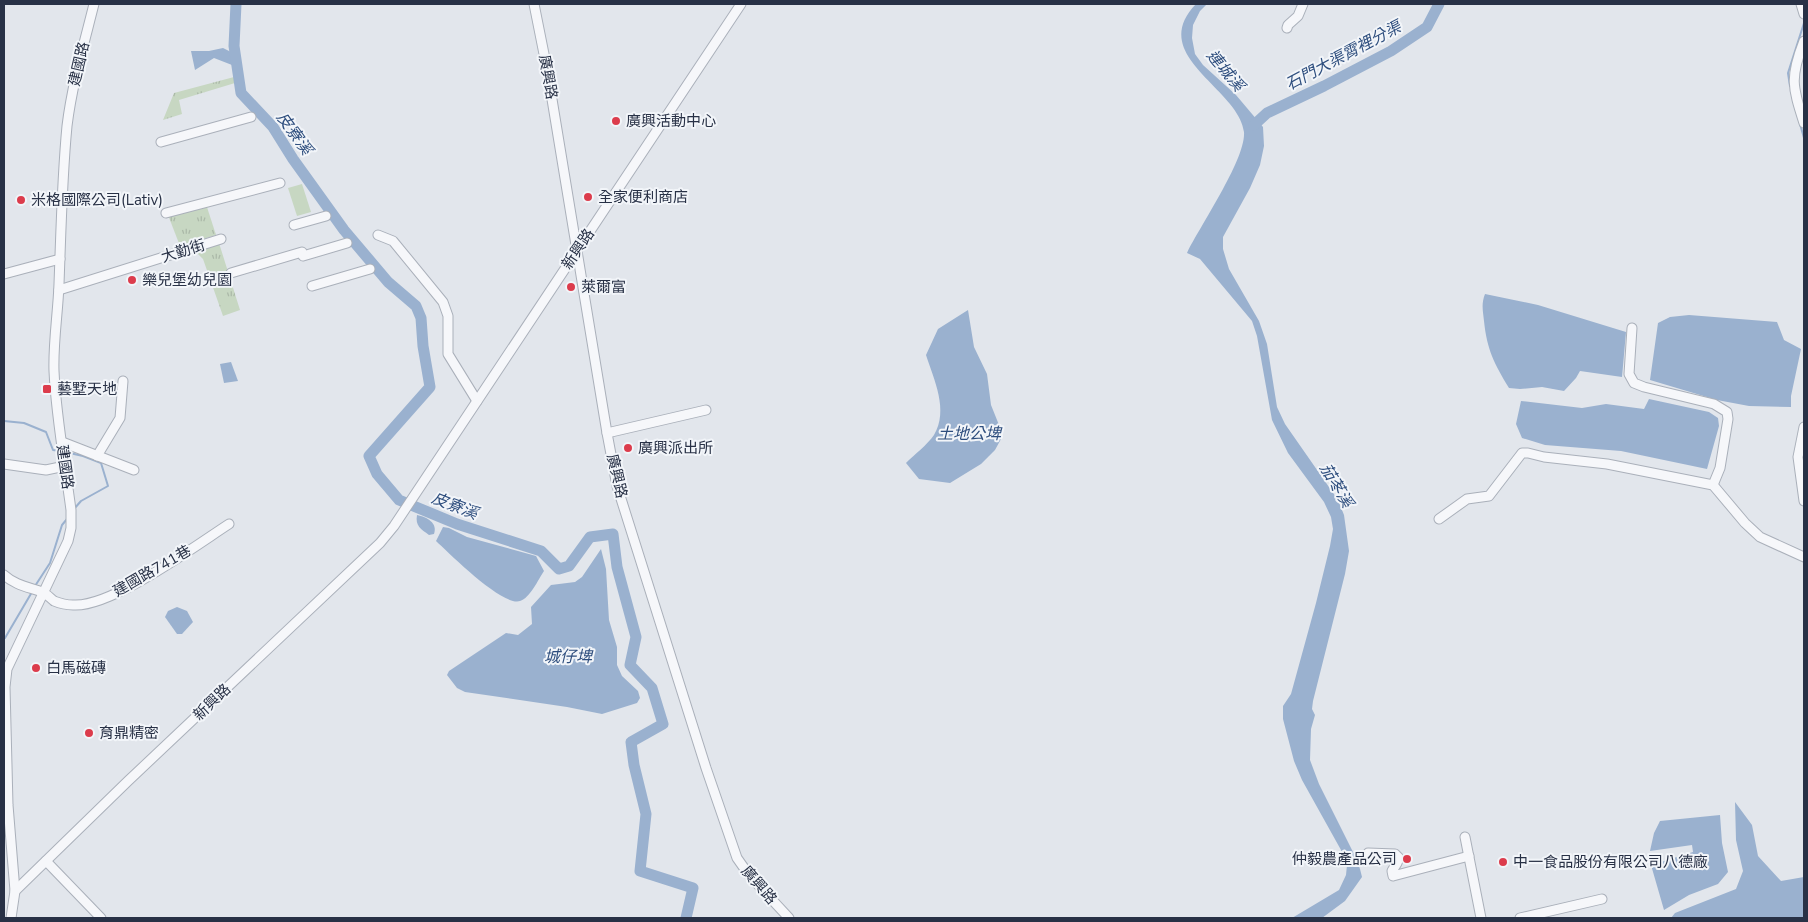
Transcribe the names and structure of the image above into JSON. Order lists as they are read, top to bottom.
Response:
{
  "streets": {
    "street": [
      "建國路",
      "廣興路",
      "新興路",
      "大勤街",
      "建國路741巷"
    ]
  },
  "crossings": [
    ["建國路", "新興路"],
    ["建國路", "大勤街"],
    ["建國路", "建國路741巷"],
    ["廣興路", "新興路"]
  ],
  "water": [
    "石門大渠霄裡分渠",
    "連城溪",
    "皮寮溪",
    "土地公埤",
    "茄苳溪",
    "城仔埤"
  ],
  "places": {
    "other": [
      "廣興活動中心",
      "全家便利商店",
      "米格國際公司(Lativ)",
      "樂兒堡幼兒園",
      "萊爾富",
      "廣興派出所",
      "白馬磁磚",
      "育鼎精密",
      "仲毅農產品公司",
      "中一食品股份有限公司八德廠"
    ],
    "transit": ["藝墅天地"]
  }
}
